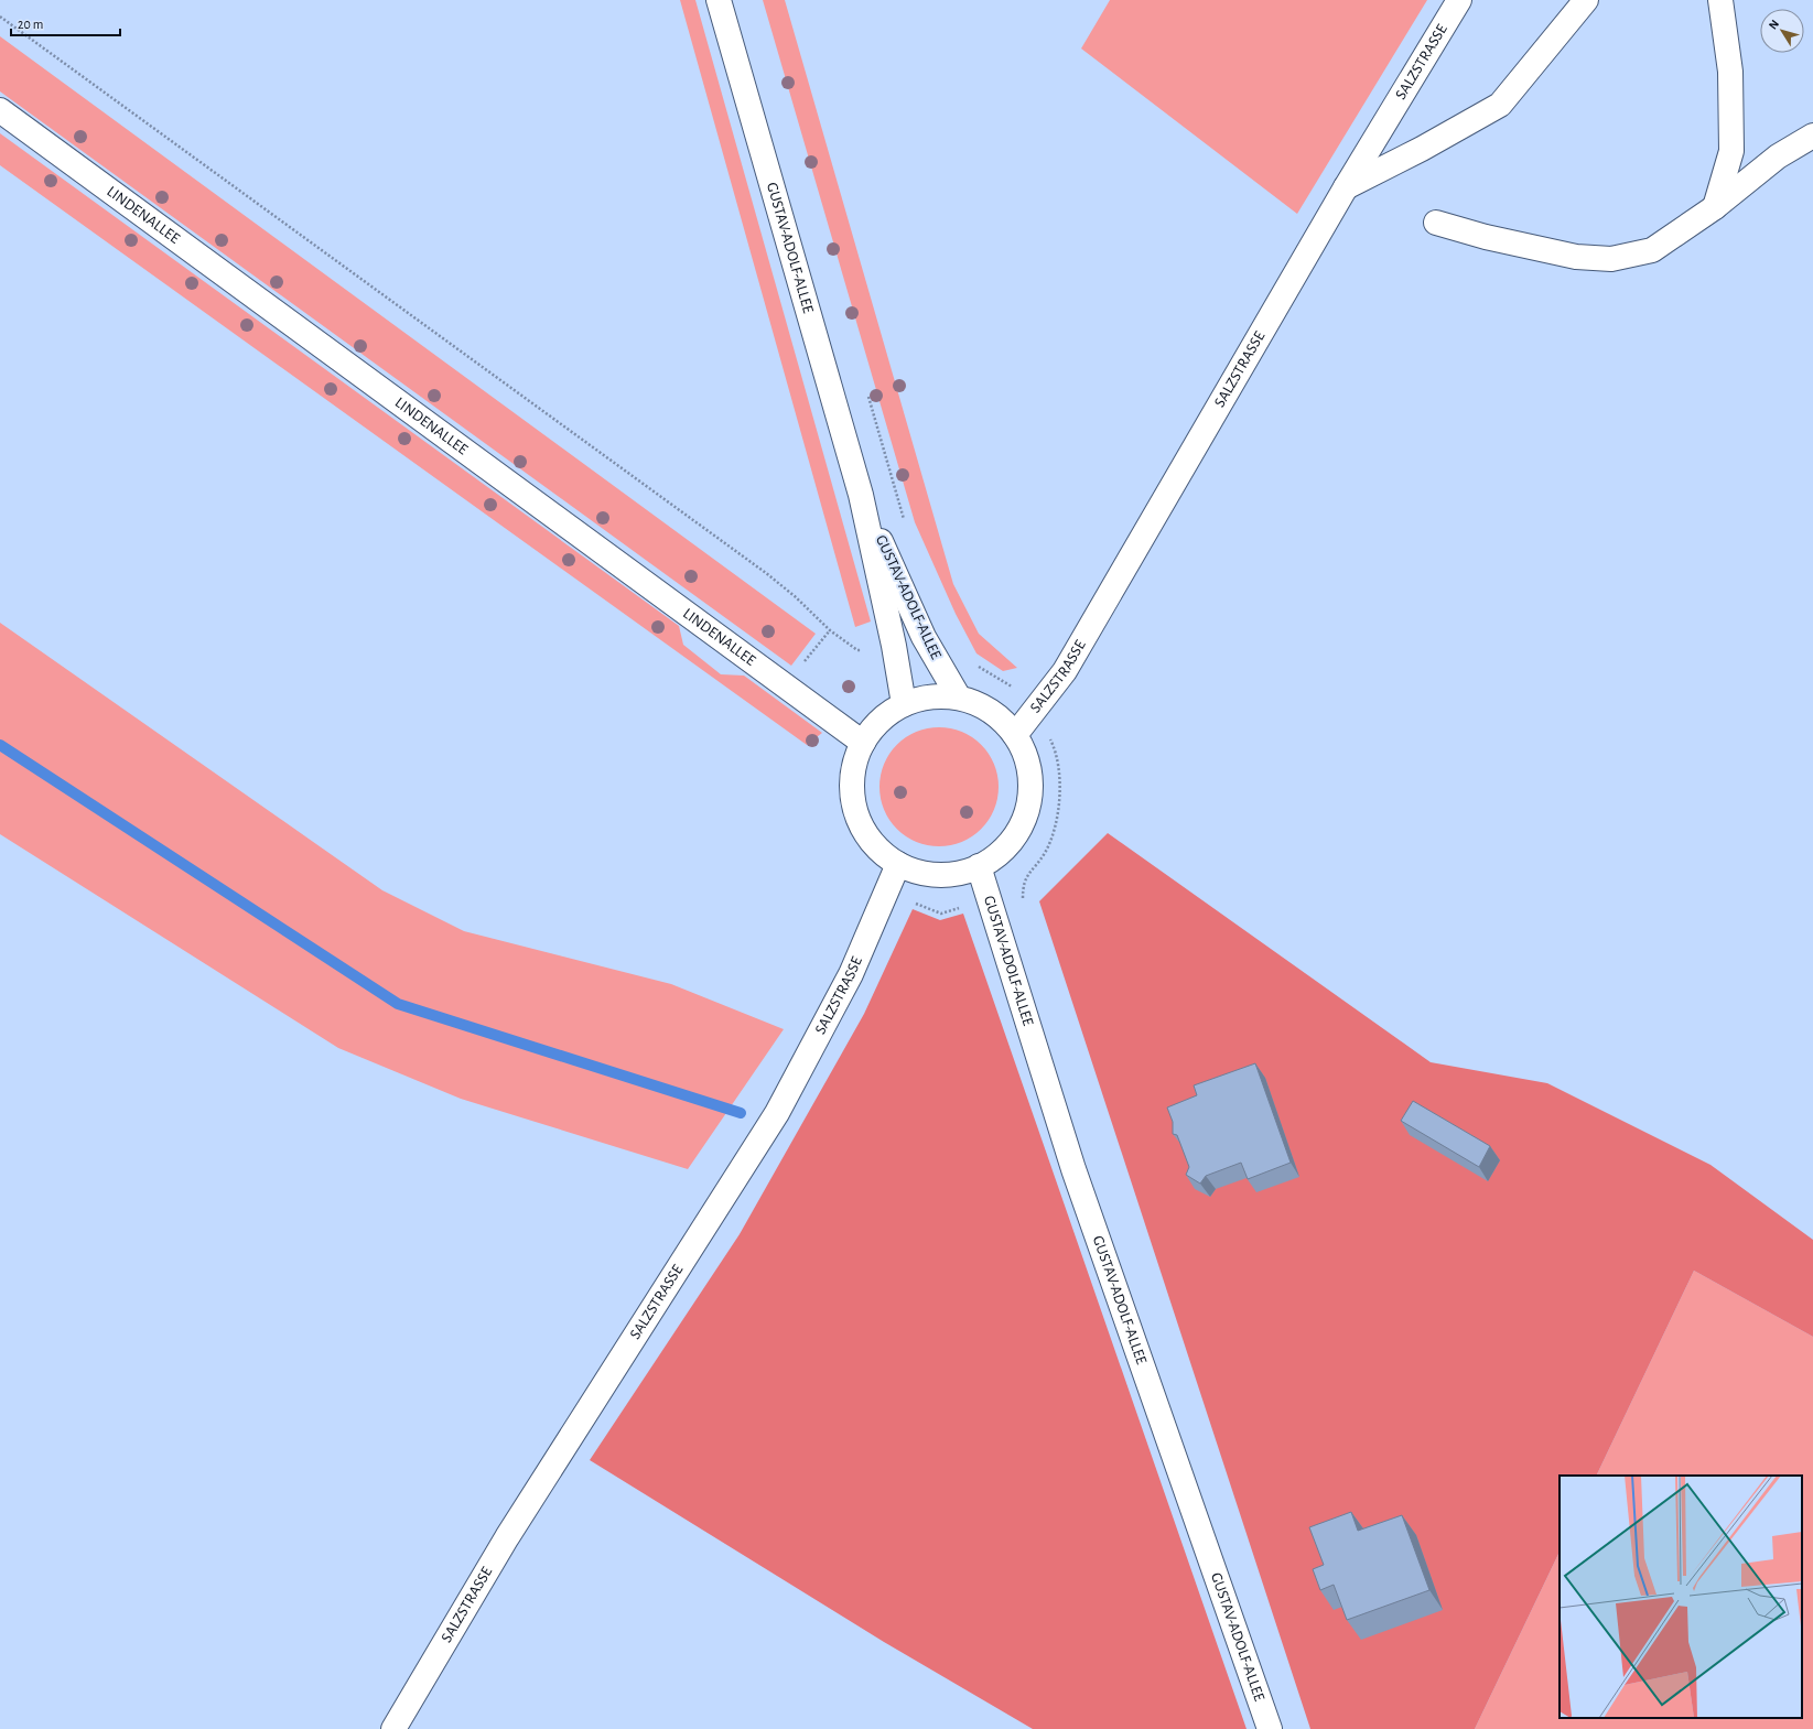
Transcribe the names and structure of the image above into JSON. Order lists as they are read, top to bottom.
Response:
{
  "streets": {
    "street": ["SALZSTRASSE", "LINDENALLEE", "GUSTAV-ADOLF-ALLEE"]
  },
  "scale_bar": "20 m",
  "north": "top left"
}
